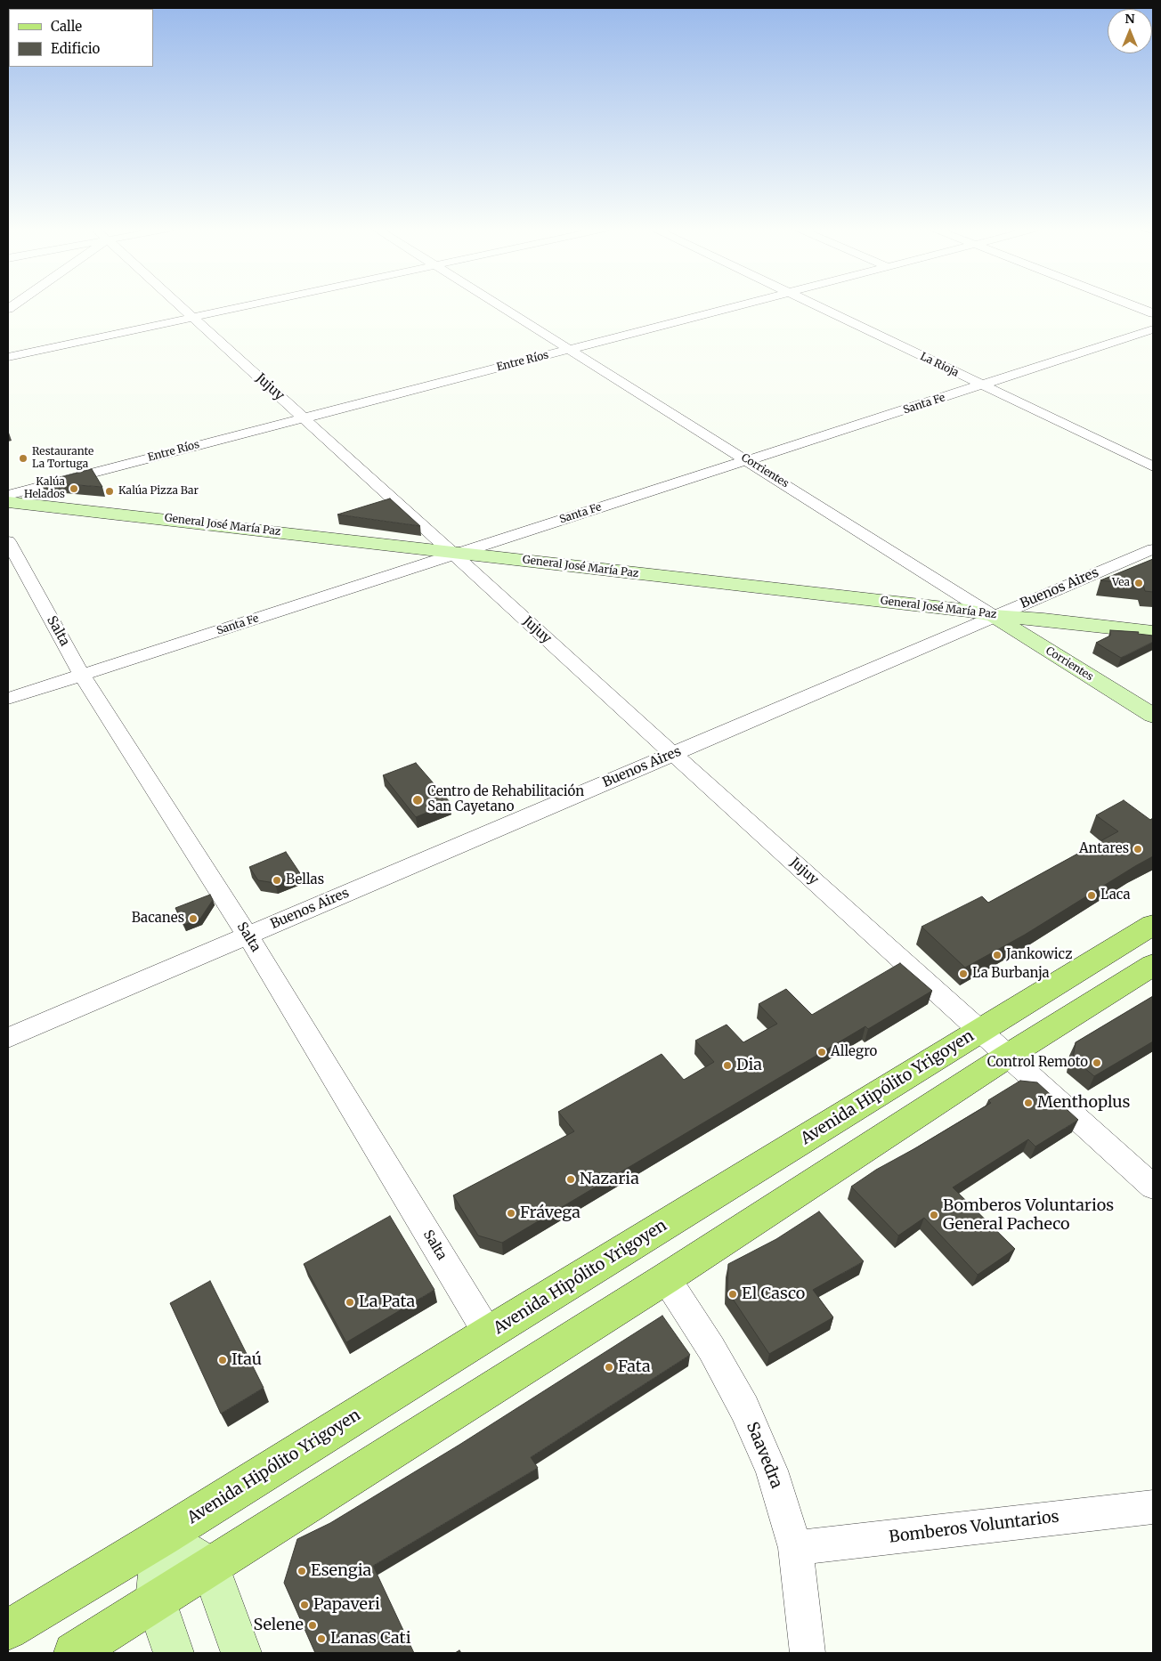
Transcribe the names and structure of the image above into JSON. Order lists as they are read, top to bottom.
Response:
{
  "streets": {
    "main road": ["Avenida Hipólito Yrigoyen"],
    "street": [
      "Entre Ríos",
      "La Rioja",
      "Jujuy",
      "Santa Fe",
      "Corrientes",
      "General José María Paz",
      "Buenos Aires",
      "Salta",
      "Saavedra",
      "Bomberos Voluntarios"
    ]
  },
  "crossings": [
    ["Entre Ríos", "Jujuy"],
    ["Entre Ríos", "Corrientes"],
    ["La Rioja", "Santa Fe"],
    ["Jujuy", "Santa Fe"],
    ["Jujuy", "General José María Paz"],
    ["Jujuy", "Buenos Aires"],
    ["Jujuy", "Avenida Hipólito Yrigoyen"],
    ["Santa Fe", "Corrientes"],
    ["Santa Fe", "General José María Paz"],
    ["Santa Fe", "Salta"],
    ["Corrientes", "General José María Paz"],
    ["Corrientes", "Buenos Aires"],
    ["General José María Paz", "Buenos Aires"],
    ["Buenos Aires", "Salta"],
    ["Salta", "Avenida Hipólito Yrigoyen"],
    ["Saavedra", "Bomberos Voluntarios"]
  ],
  "places": [
    "Restaurante La Tortuga",
    "Kalúa Helados",
    "Kalúa Pizza Bar",
    "Vea",
    "Centro de Rehabilitación San Cayetano",
    "Antares",
    "Bellas",
    "Laca",
    "Bacanes",
    "Jankowicz",
    "La Burbanja",
    "Allegro",
    "Control Remoto",
    "Dia",
    "Menthoplus",
    "Nazaria",
    "Frávega",
    "Bomberos Voluntarios General Pacheco",
    "El Casco",
    "La Pata",
    "Itaú",
    "Fata",
    "Esengia",
    "Papaveri",
    "Selene",
    "Lanas Cati"
  ],
  "legend": ["Calle", "Edificio"],
  "north": "top"
}
